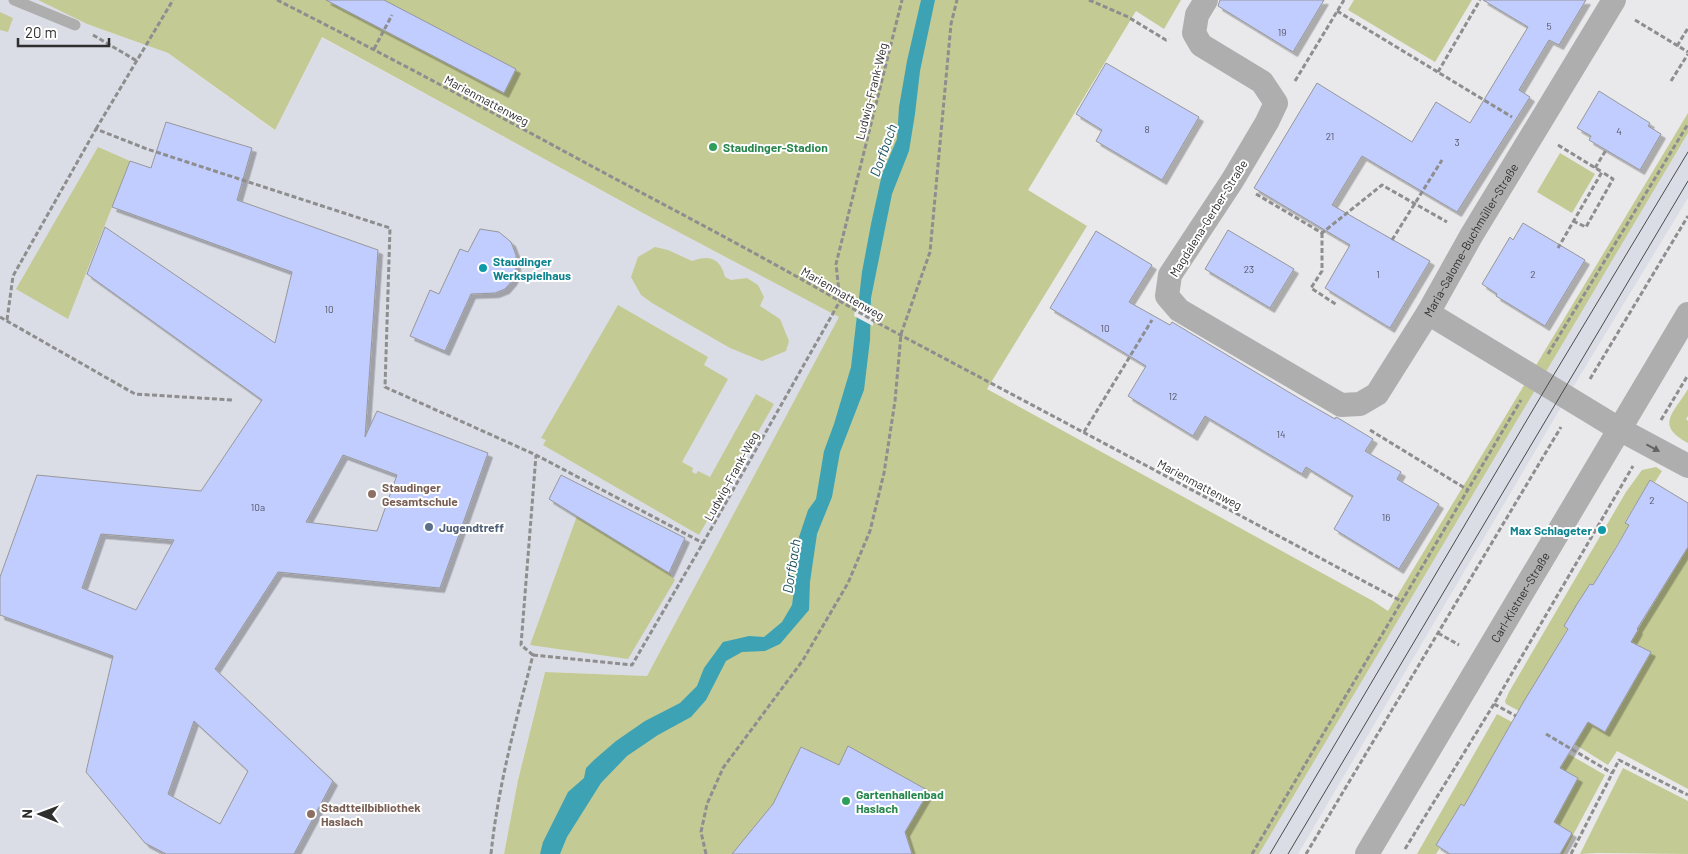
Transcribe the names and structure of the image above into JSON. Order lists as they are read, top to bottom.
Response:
{
  "streets": {
    "street": ["Magdalena-Gerber-Straße", "Maria-Salome-Buchmüller-Straße", "Carl-Kistner-Straße"],
    "path": ["Ludwig-Frank-Weg", "Marienmattenweg"]
  },
  "crossings": [
    ["Ludwig-Frank-Weg", "Marienmattenweg"],
    ["Maria-Salome-Buchmüller-Straße", "Carl-Kistner-Straße"]
  ],
  "water": ["Dorfbach"],
  "places": [
    "Staudinger-Stadion",
    "Staudinger Werkspielhaus",
    "Staudinger Gesamtschule",
    "Jugendtreff",
    "Max Schlageter",
    "Gartenhallenbad Haslach",
    "Stadtteilbibliothek Haslach"
  ],
  "house_numbers": [
    "5",
    "19",
    "8",
    "4",
    "21",
    "3",
    "23",
    "1",
    "2",
    "10",
    "10",
    "12",
    "14",
    "2",
    "10a",
    "16"
  ],
  "scale_bar": "20 m",
  "north": "left"
}
